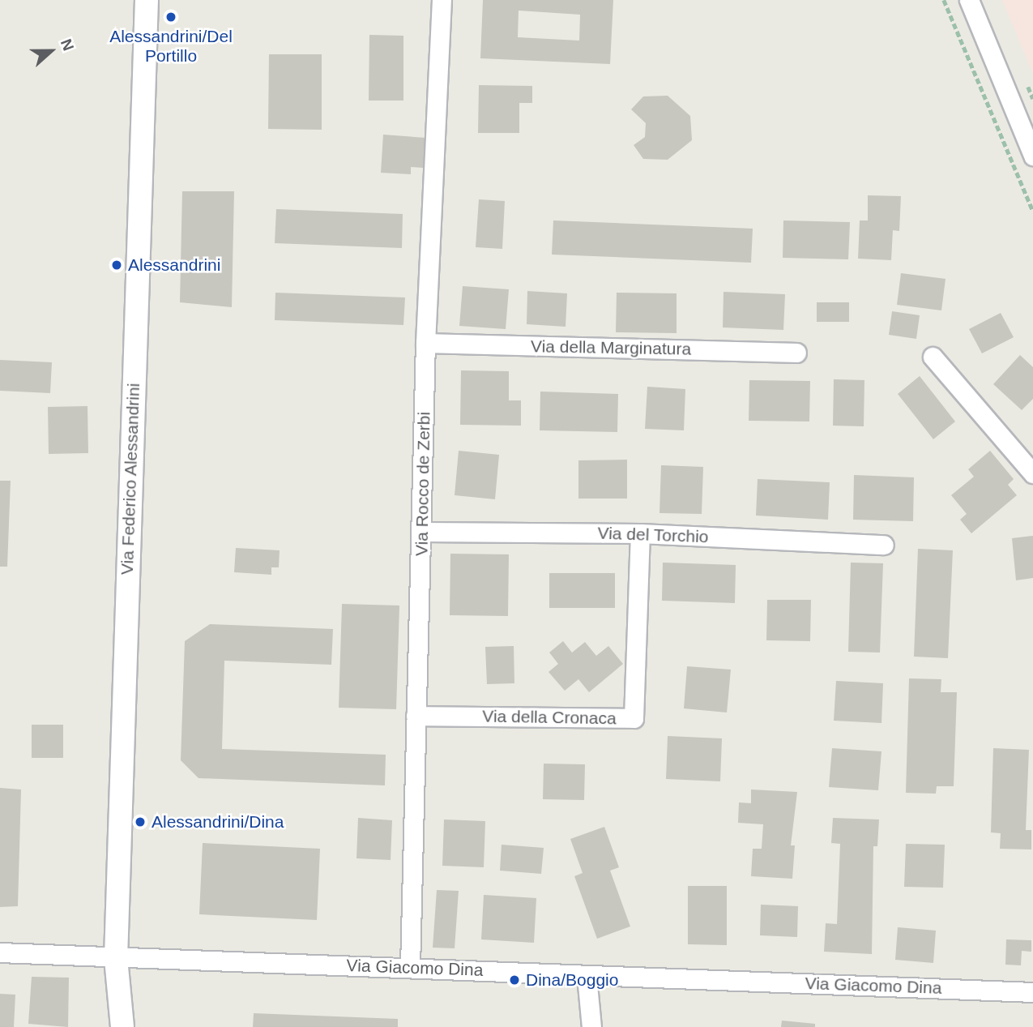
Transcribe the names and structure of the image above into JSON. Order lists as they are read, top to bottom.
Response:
{
  "streets": {
    "street": [
      "Via della Marginatura",
      "Via Federico Alessandrini",
      "Via Rocco de Zerbi",
      "Via del Torchio",
      "Via della Cronaca",
      "Via Giacomo Dina"
    ]
  },
  "crossings": [
    ["Via della Marginatura", "Via Rocco de Zerbi"],
    ["Via Federico Alessandrini", "Via Giacomo Dina"],
    ["Via Rocco de Zerbi", "Via del Torchio"],
    ["Via Rocco de Zerbi", "Via della Cronaca"],
    ["Via Rocco de Zerbi", "Via Giacomo Dina"],
    ["Via del Torchio", "Via della Cronaca"]
  ],
  "places": [
    "Alessandrini/Del Portillo",
    "Alessandrini",
    "Alessandrini/Dina",
    "Dina/Boggio"
  ],
  "north": "right"
}
